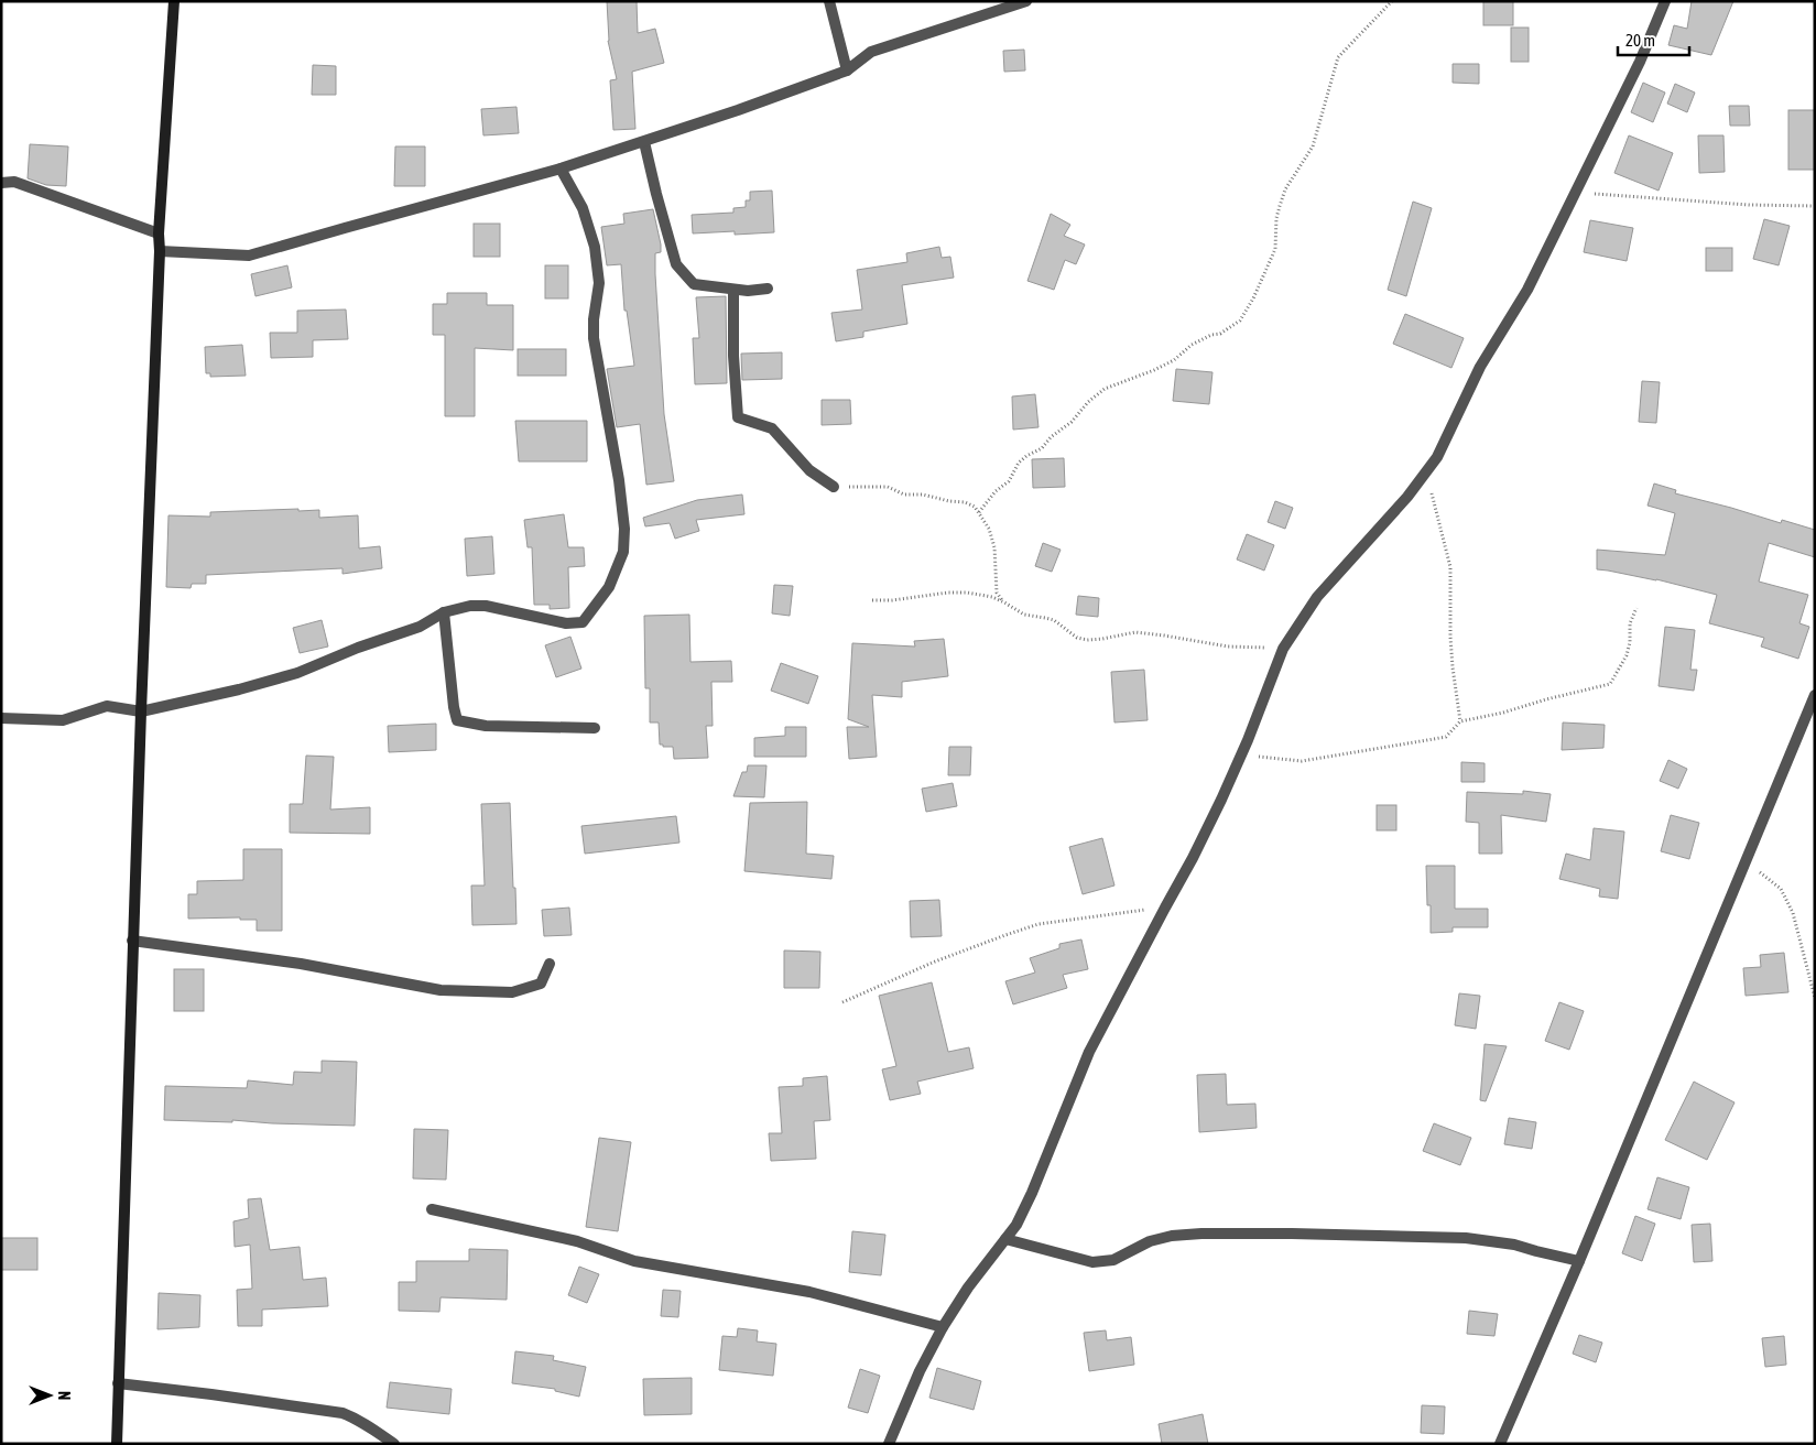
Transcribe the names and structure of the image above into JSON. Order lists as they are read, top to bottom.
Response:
{
  "scale_bar": "20 m",
  "north": "right"
}
